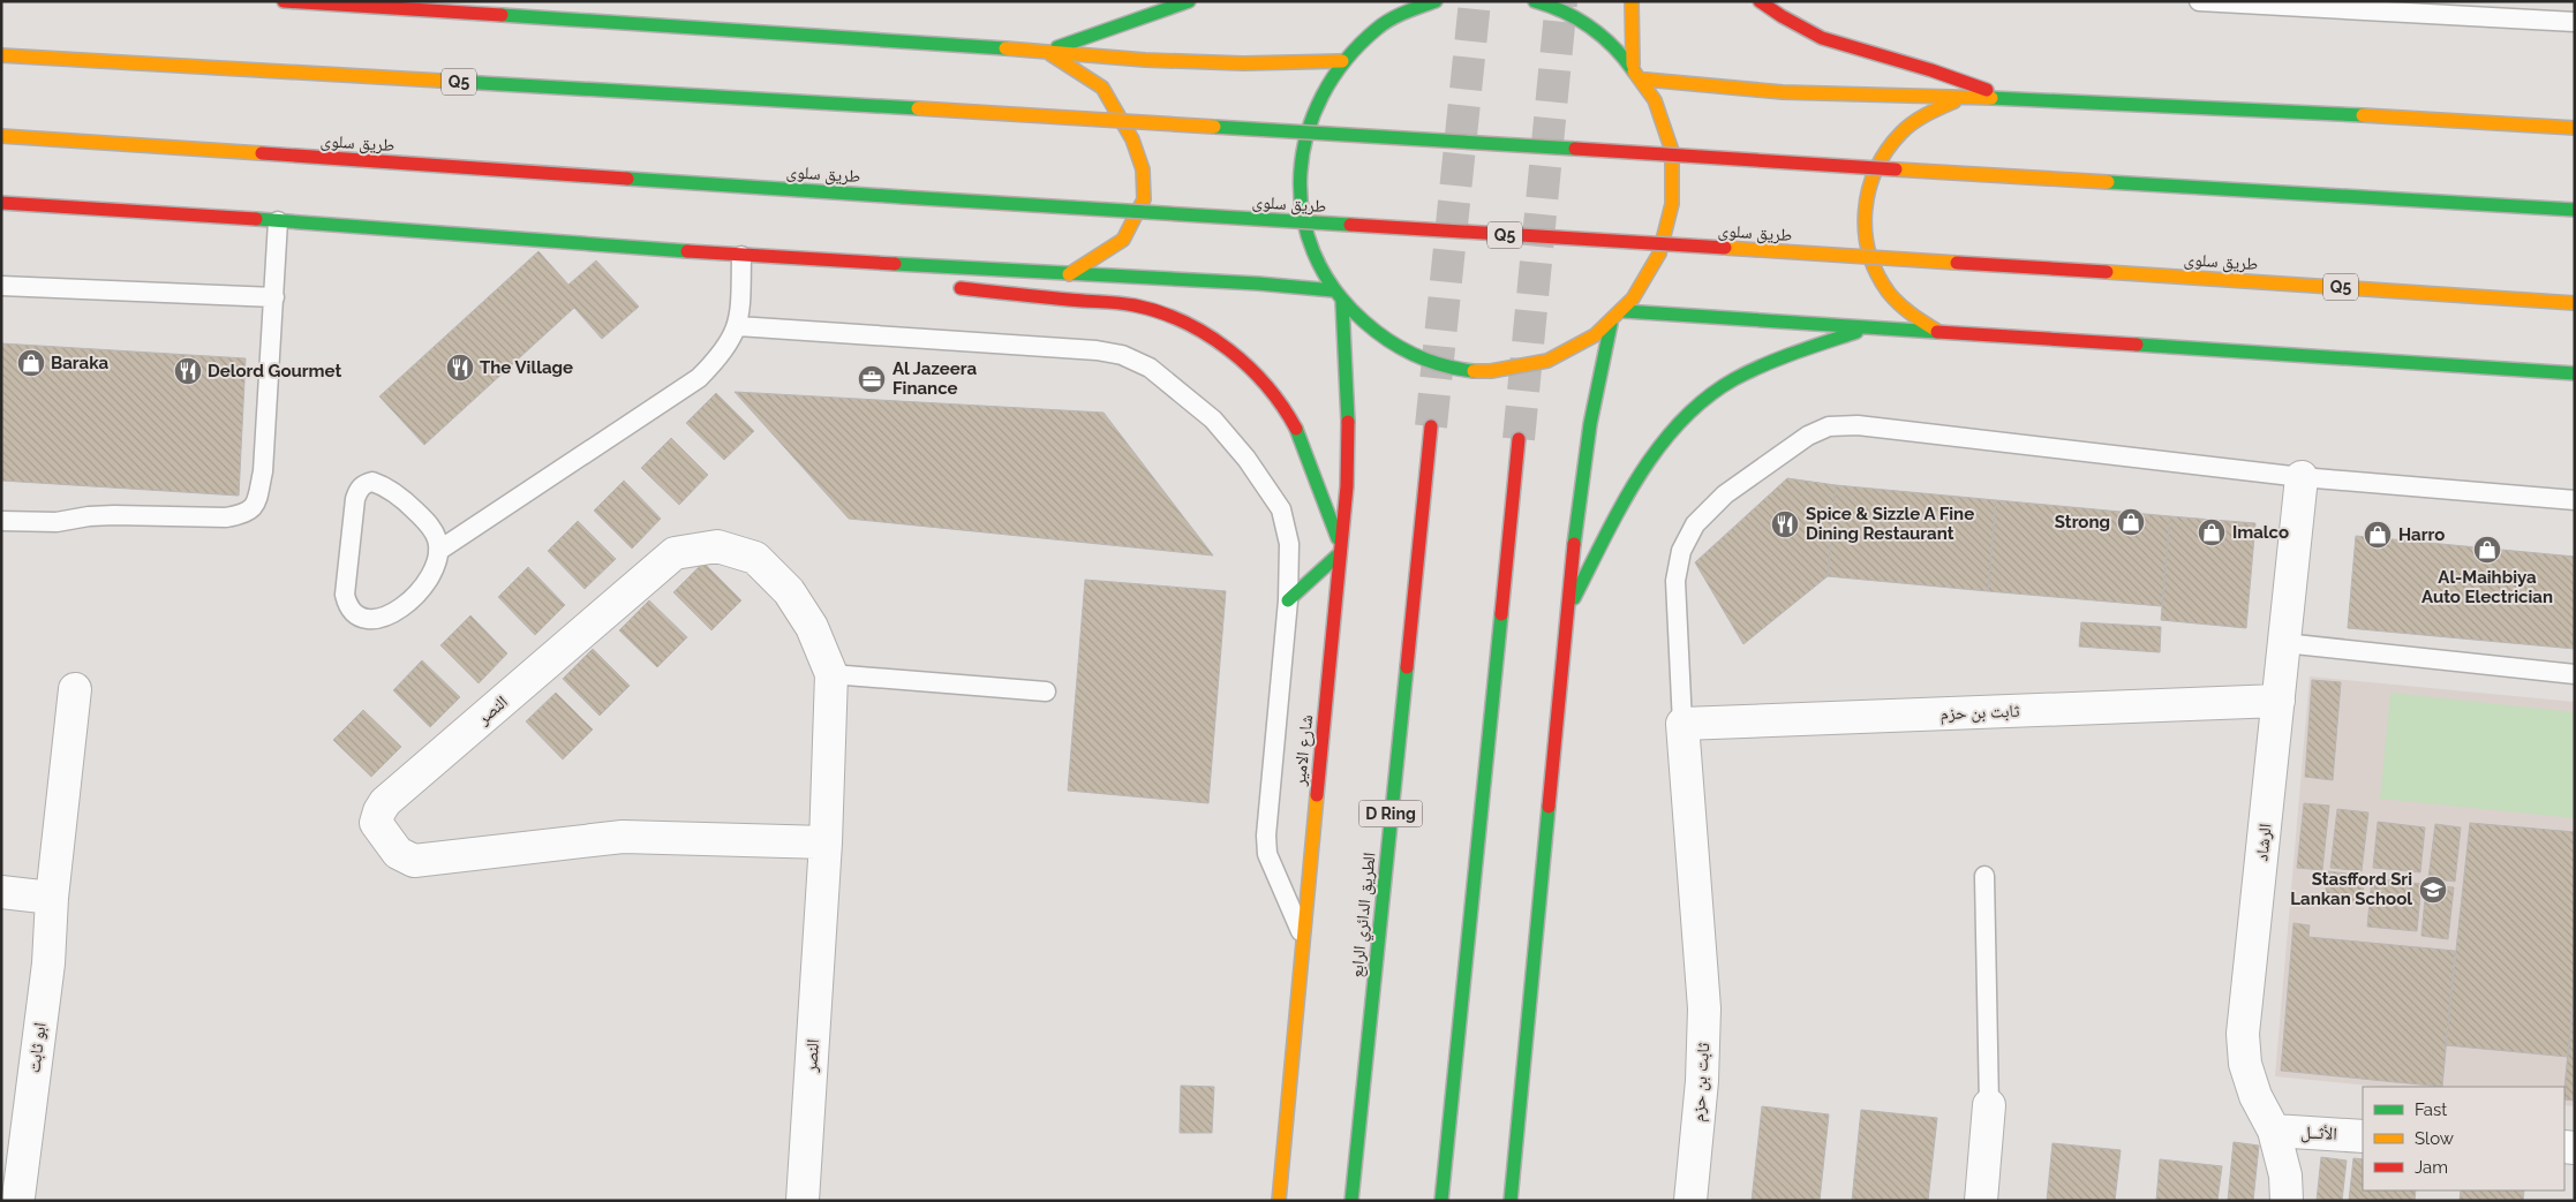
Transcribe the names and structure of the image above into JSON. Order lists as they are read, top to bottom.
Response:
{
  "streets": {
    "main road": [
      "Q5",
      "طريق سلوى",
      "شارع الامير",
      "D Ring",
      "الطريق الدائري الرابع"
    ],
    "street": [
      "النصر",
      "ثابت بن حزم",
      "الرشاد",
      "ابو ثابت",
      "الأثــل"
    ]
  },
  "crossings": [
    ["ثابت بن حزم", "الرشاد"],
    ["الرشاد", "الأثــل"]
  ],
  "places": {
    "shop": [
      "Baraka",
      "Strong",
      "Imalco",
      "Harro",
      "Al-Maihbiya Auto Electrician"
    ],
    "restaurant": ["The Village", "Delord Gourmet", "Spice & Sizzle A Fine Dining Restaurant"],
    "office": ["Al Jazeera Finance"],
    "school or university": ["Stasfford Sri Lankan School"]
  },
  "legend": ["Fast", "Slow", "Jam"]
}
